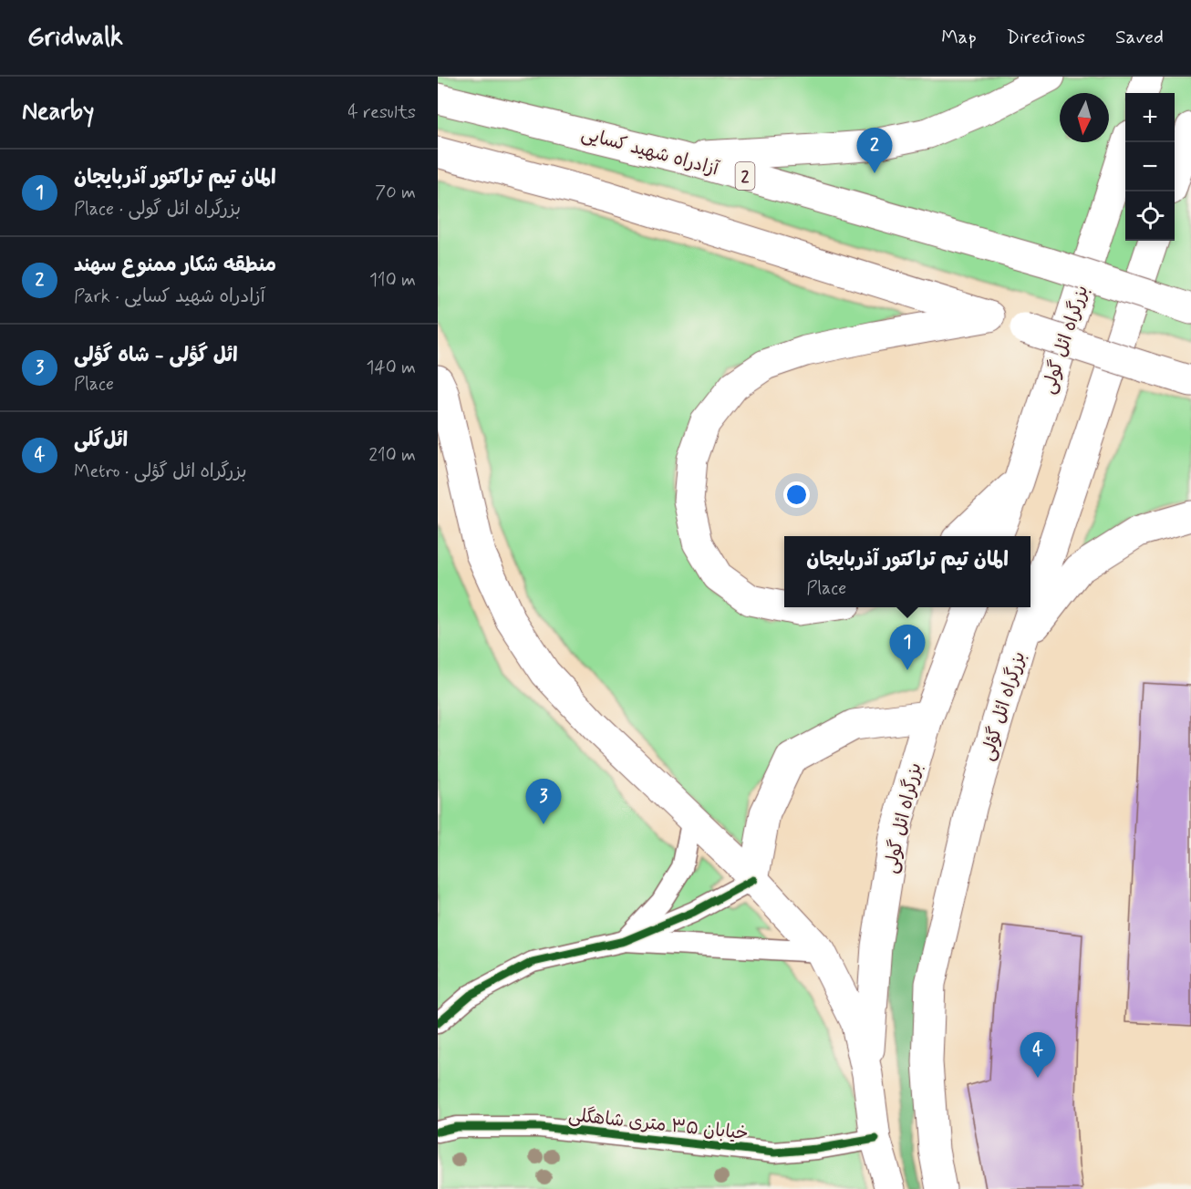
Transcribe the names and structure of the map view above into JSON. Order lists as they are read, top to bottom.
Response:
{
  "streets": {
    "highway": [
      "آزادراه شهید کسایی",
      "2",
      "بزرگراه ائل گولی",
      "بزرگراه ائل گؤلی"
    ],
    "street": ["خیابان ۳۵ متری شاهگلی"]
  },
  "north": "bottom",
  "page": {
    "header": "Gridwalk",
    "nav": ["Map", "Directions", "Saved"],
    "heading": ["Nearby", "4 results"],
    "map_buttons": ["+", "−"],
    "pins": [
      "2",
      "1",
      "3",
      "4"
    ],
    "list": [
      {
        "mark": "1",
        "name": "المان تیم تراکتور آذربایجان",
        "note": "Place · بزرگراه ائل گولی",
        "value": "70 m"
      },
      {
        "mark": "2",
        "name": "منطقه شکار ممنوع سهند",
        "note": "Park · آزادراه شهید کسایی",
        "value": "110 m"
      },
      {
        "mark": "3",
        "name": "ائل گؤلی - شاه گؤلی",
        "note": "Place",
        "value": "140 m"
      },
      {
        "mark": "4",
        "name": "ائل‌گلی",
        "note": "Metro · بزرگراه ائل گؤلی",
        "value": "210 m"
      }
    ],
    "popup": ["المان تیم تراکتور آذربایجان", "Place"]
  }
}
